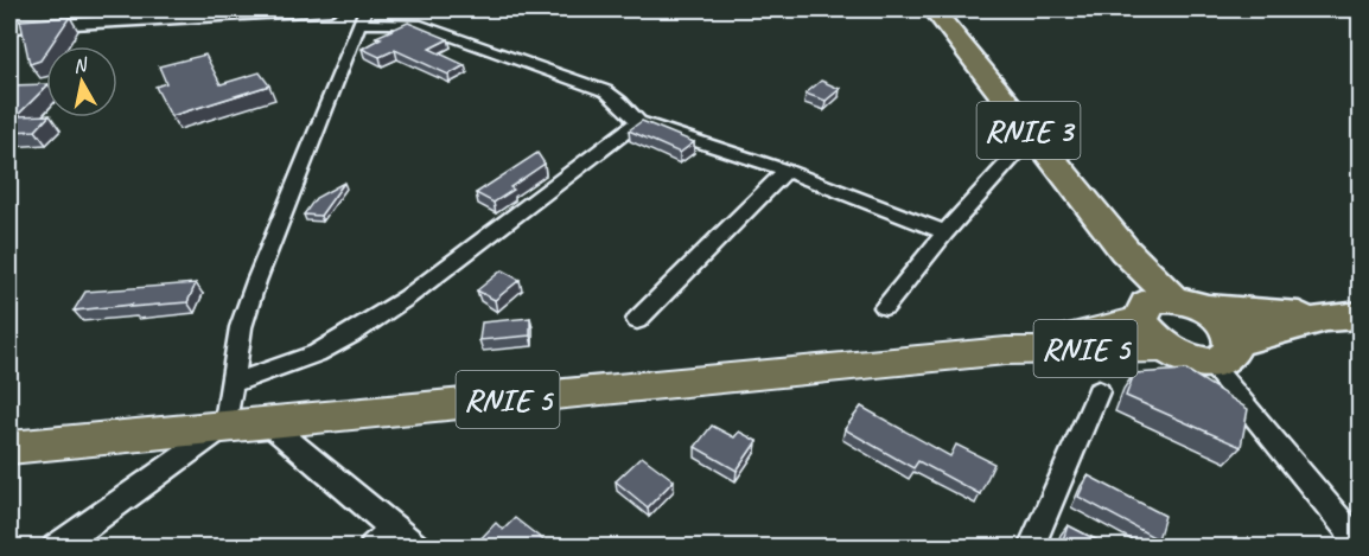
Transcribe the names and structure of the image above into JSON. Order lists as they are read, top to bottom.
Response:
{
  "streets": {
    "highway": ["RNIE 3"],
    "main road": ["RNIE 5"]
  },
  "crossings": [
    ["RNIE 3", "RNIE 5"]
  ],
  "north": "top"
}
